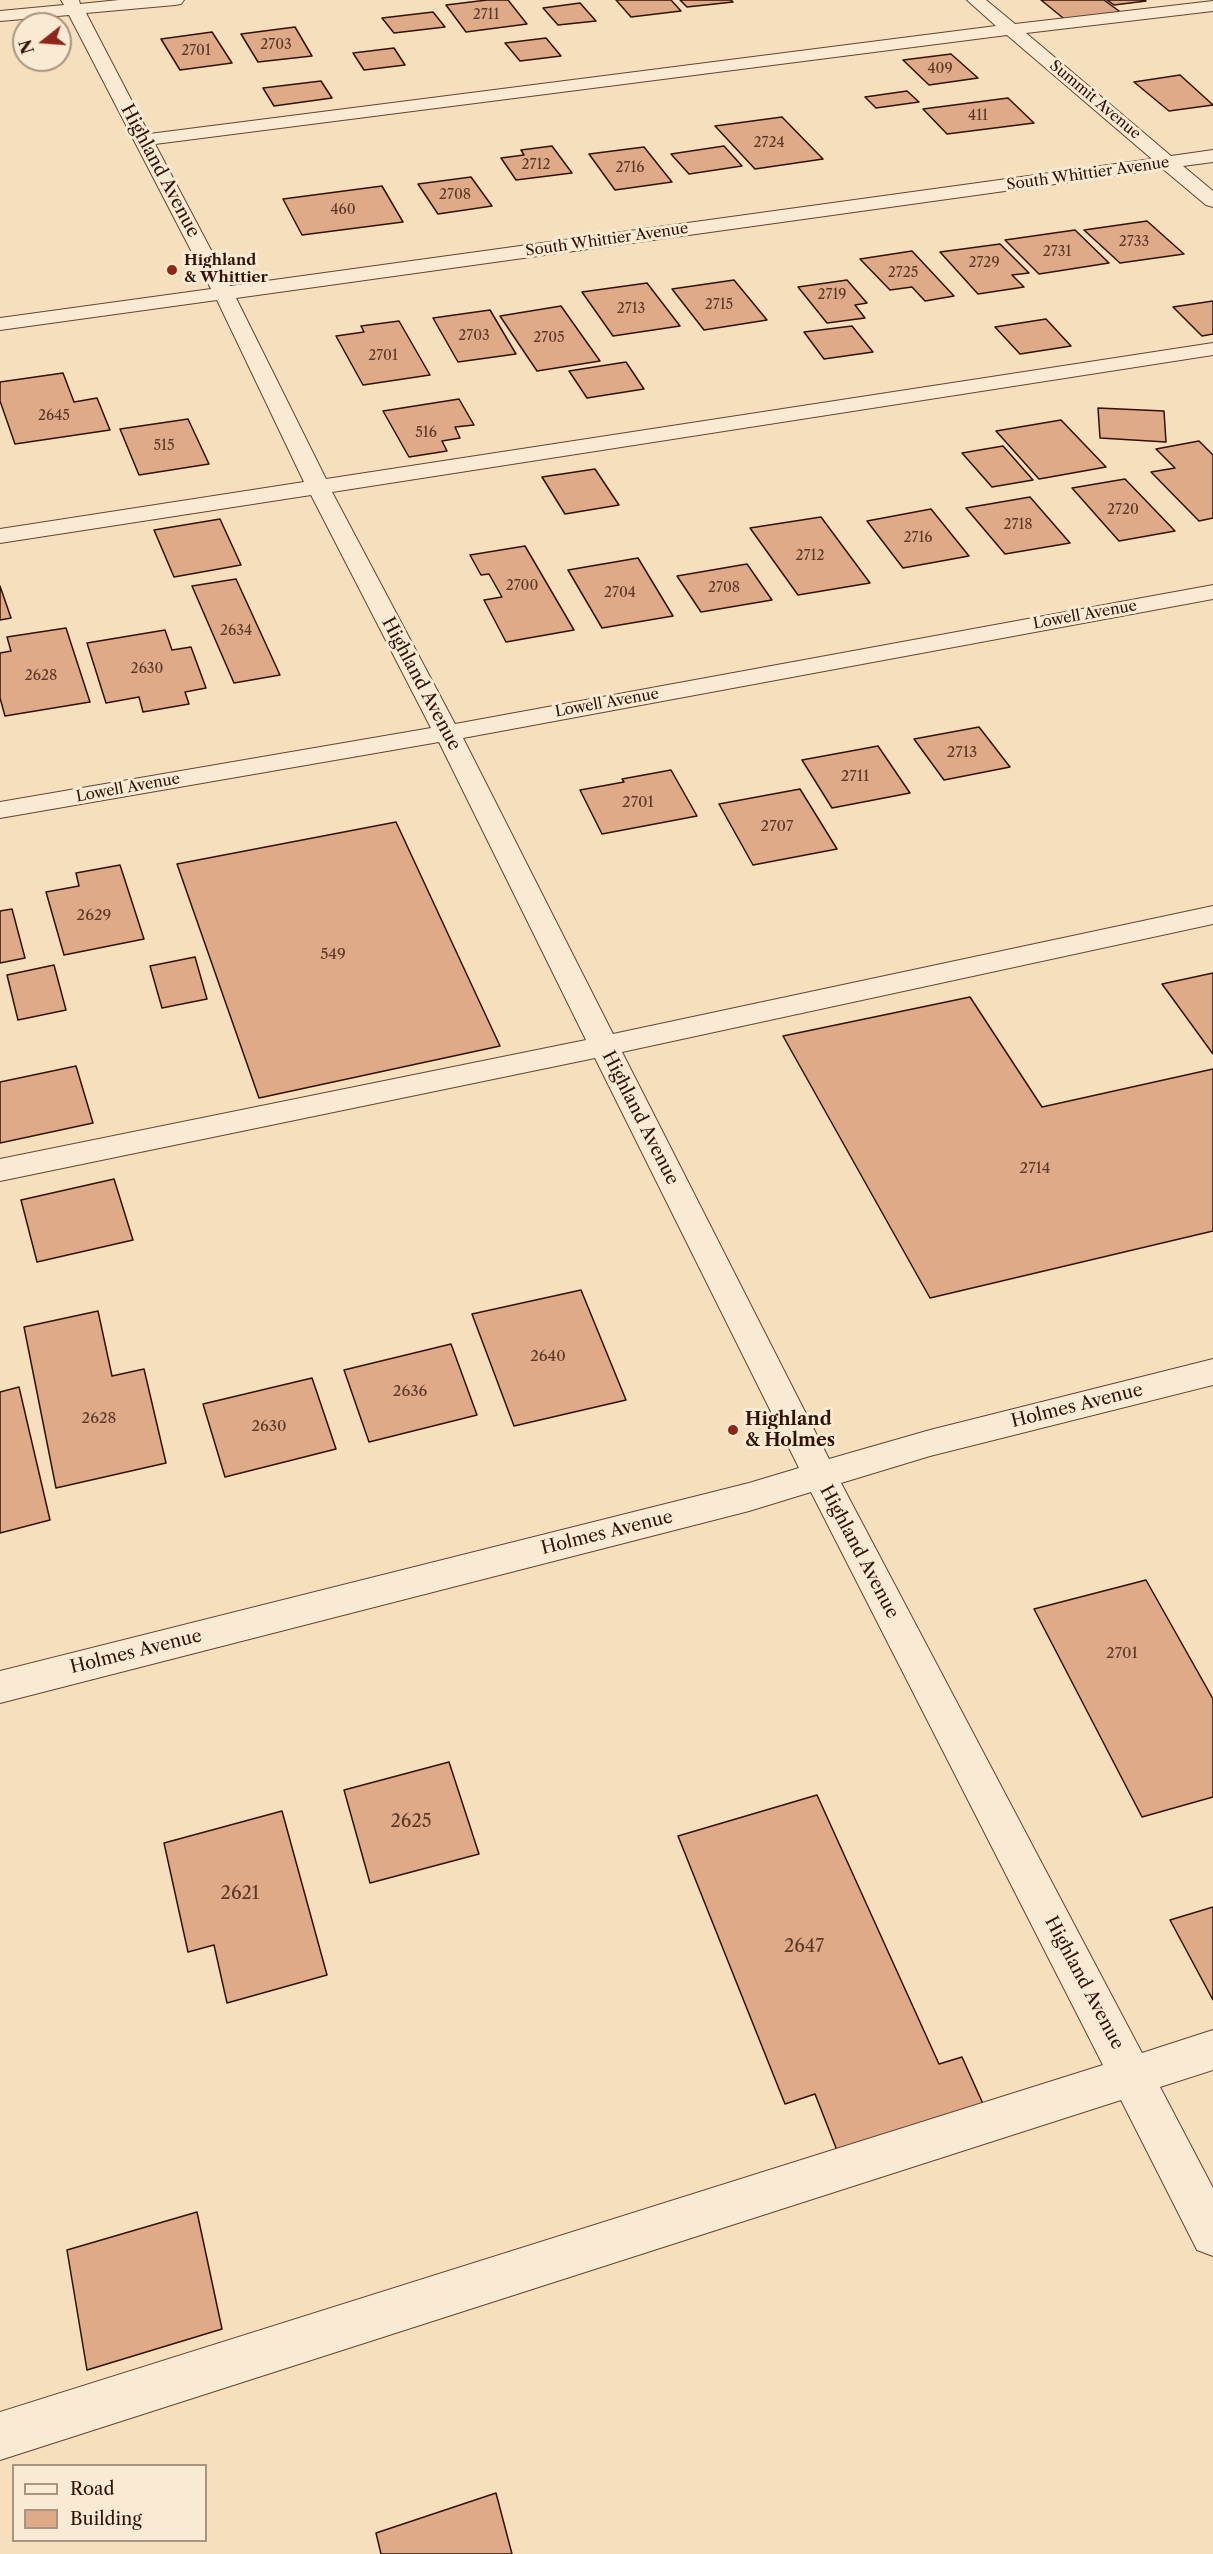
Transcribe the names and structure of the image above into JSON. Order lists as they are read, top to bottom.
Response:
{
  "streets": {
    "street": [
      "Summit Avenue",
      "Highland Avenue",
      "South Whittier Avenue",
      "Lowell Avenue",
      "Holmes Avenue"
    ]
  },
  "crossings": [
    ["Summit Avenue", "South Whittier Avenue"],
    ["Highland Avenue", "South Whittier Avenue"],
    ["Highland Avenue", "Lowell Avenue"],
    ["Highland Avenue", "Holmes Avenue"]
  ],
  "places": ["Highland & Whittier", "Highland & Holmes"],
  "house_numbers": [
    "2711",
    "2703",
    "2701",
    "409",
    "411",
    "2724",
    "2712",
    "2716",
    "2708",
    "460",
    "2733",
    "2731",
    "2729",
    "2725",
    "2719",
    "2715",
    "2713",
    "2703",
    "2705",
    "2701",
    "2645",
    "516",
    "515",
    "2720",
    "2718",
    "2716",
    "2712",
    "2700",
    "2708",
    "2704",
    "2634",
    "2630",
    "2628",
    "2713",
    "2711",
    "2701",
    "2707",
    "2629",
    "549",
    "2714",
    "2640",
    "2636",
    "2628",
    "2630",
    "2701",
    "2625",
    "2621",
    "2647"
  ],
  "legend": ["Road", "Building"],
  "north": "left"
}
